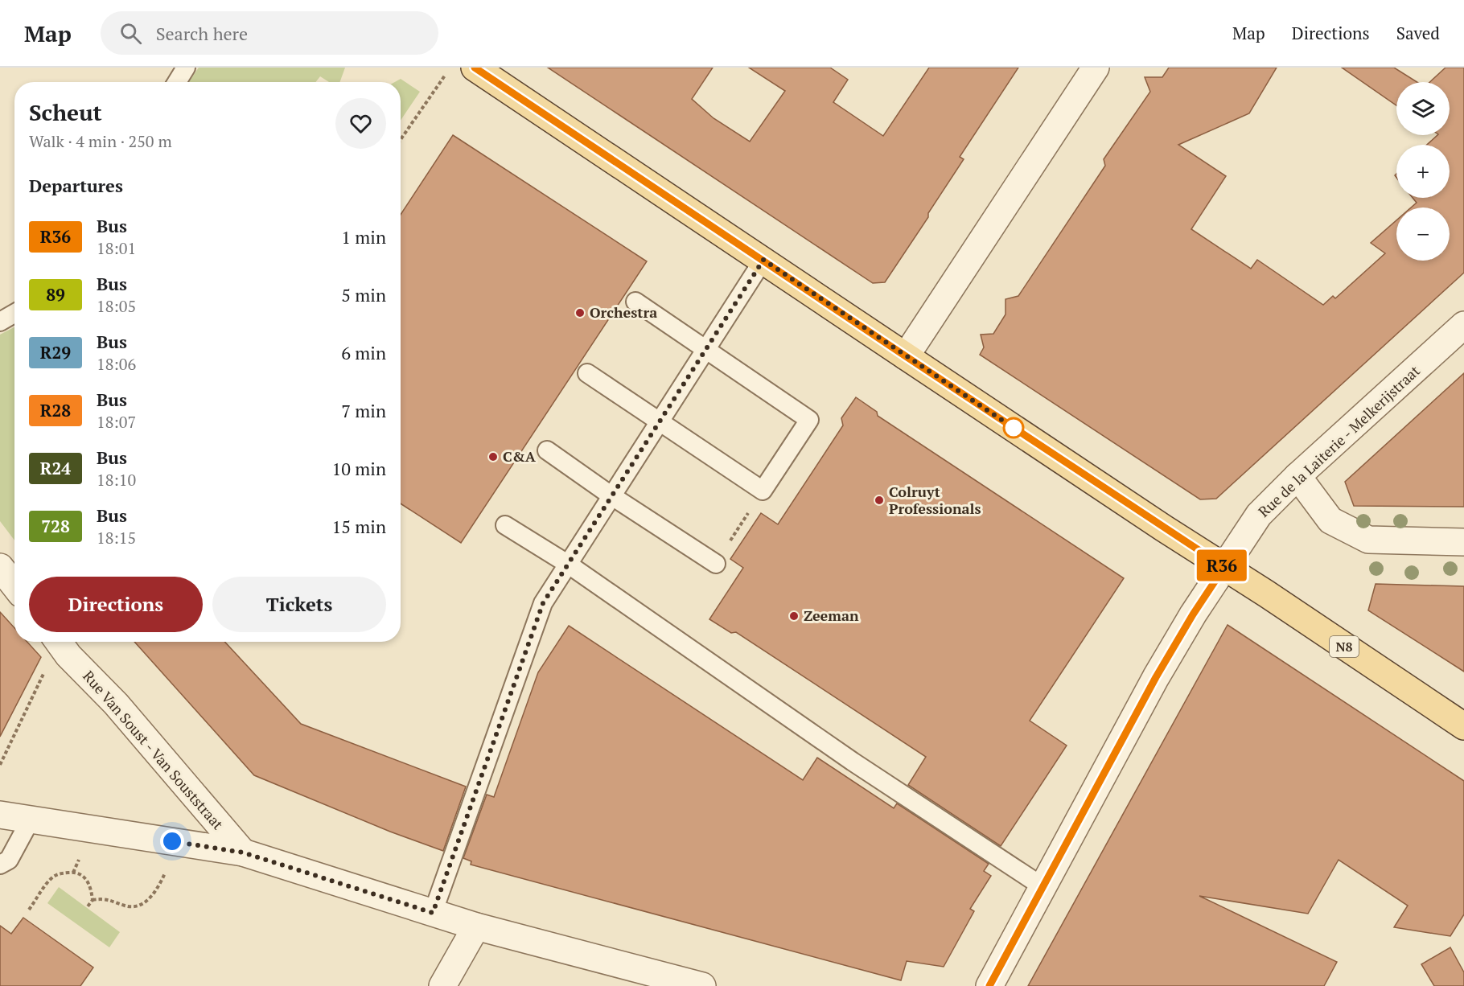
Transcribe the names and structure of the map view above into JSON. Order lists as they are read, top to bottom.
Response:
{
  "streets": {
    "main road": ["N8"],
    "street": ["Rue de la Laiterie - Melkerijstraat", "Rue Van Soust - Van Souststraat"]
  },
  "crossings": [
    ["Rue de la Laiterie - Melkerijstraat", "N8"]
  ],
  "places": [
    "Orchestra",
    "C&A",
    "Colruyt Professionals",
    "Zeeman"
  ],
  "lines": ["bus line R36"],
  "page": {
    "header": "Map",
    "search": "Search here",
    "nav": ["Map", "Directions", "Saved"],
    "on_map": "R36",
    "map_buttons": ["+", "−"],
    "heading": [
      ["Scheut", "Walk · 4 min · 250 m"],
      "Departures"
    ],
    "list": [
      {
        "mark": "R36",
        "name": "Bus",
        "note": "18:01",
        "value": "1 min"
      },
      {
        "mark": "89",
        "name": "Bus",
        "note": "18:05",
        "value": "5 min"
      },
      {
        "mark": "R29",
        "name": "Bus",
        "note": "18:06",
        "value": "6 min"
      },
      {
        "mark": "R28",
        "name": "Bus",
        "note": "18:07",
        "value": "7 min"
      },
      {
        "mark": "R24",
        "name": "Bus",
        "note": "18:10",
        "value": "10 min"
      },
      {
        "mark": "728",
        "name": "Bus",
        "note": "18:15",
        "value": "15 min"
      }
    ],
    "buttons": ["Directions", "Tickets"]
  }
}
